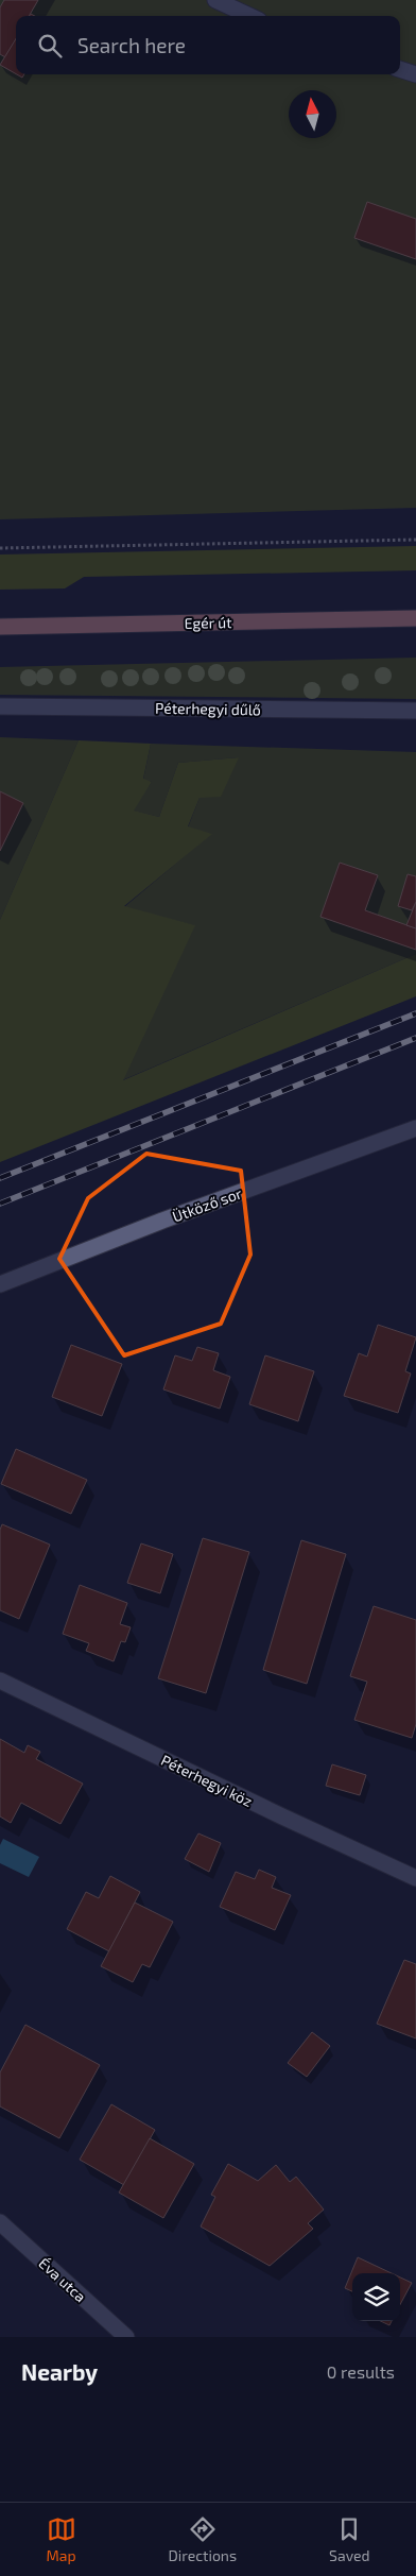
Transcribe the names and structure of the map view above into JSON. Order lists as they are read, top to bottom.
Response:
{
  "streets": {
    "main road": ["Egér út"],
    "street": [
      "Péterhegyi dűlő",
      "Ütköző sor",
      "Péterhegyi köz",
      "Éva utca"
    ]
  },
  "north": "top",
  "page": {
    "search": "Search here",
    "heading": ["Nearby", "0 results"],
    "nav": ["Map", "Directions", "Saved"]
  }
}
